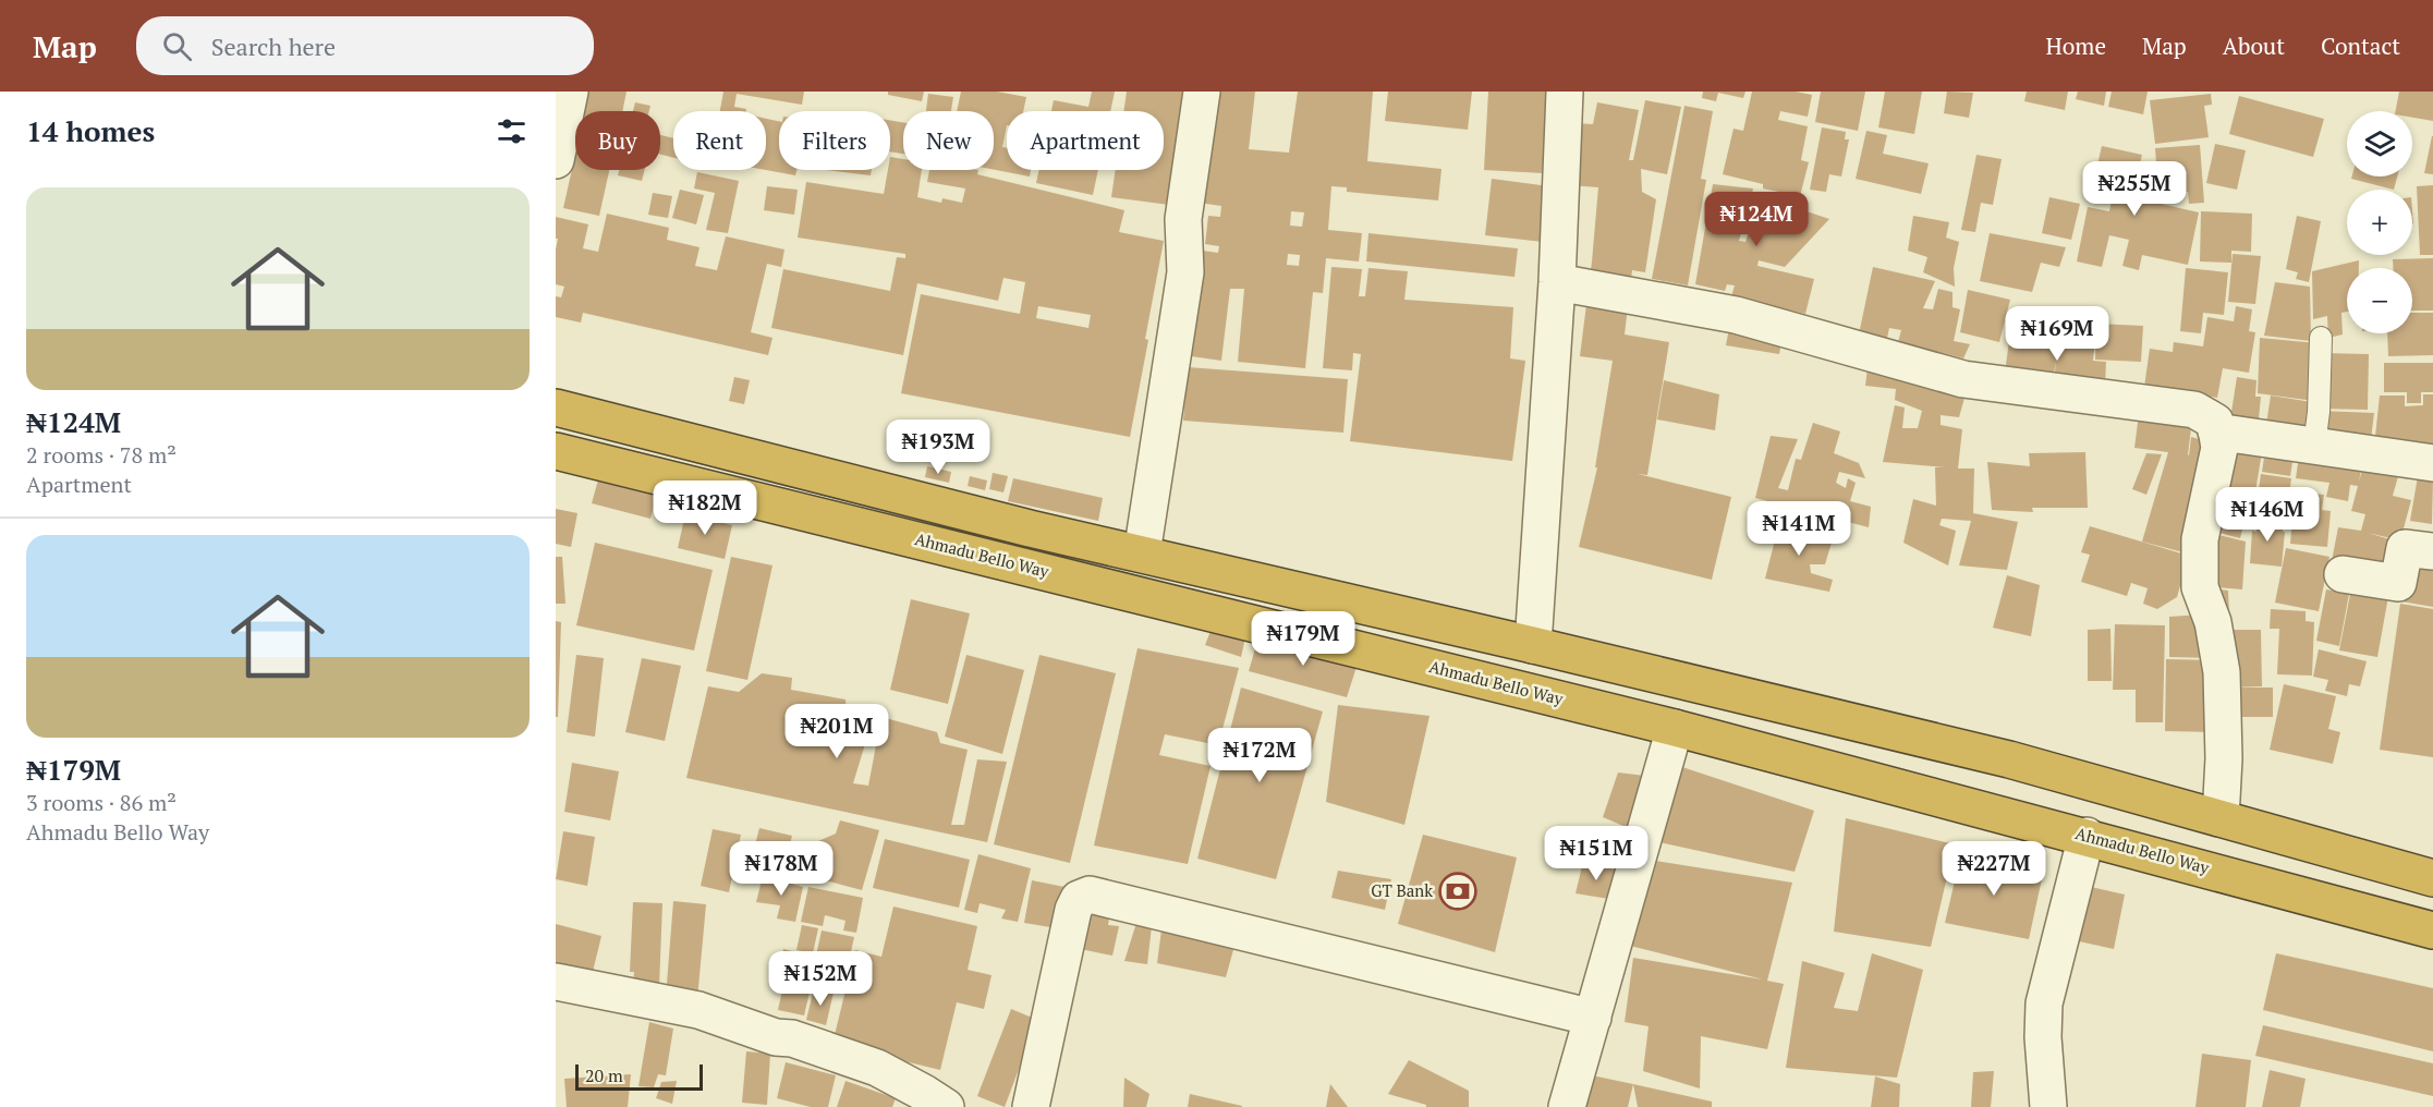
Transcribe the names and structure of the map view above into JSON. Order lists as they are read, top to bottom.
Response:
{
  "streets": {
    "highway": ["Ahmadu Bello Way"]
  },
  "places": {
    "bank": ["GT Bank"]
  },
  "scale_bar": "20 m",
  "page": {
    "header": "Map",
    "search": "Search here",
    "nav": [
      "Home",
      "Map",
      "About",
      "Contact"
    ],
    "heading": "14 homes",
    "map_buttons": ["+", "−"],
    "chip": [
      "Buy",
      "Rent",
      "Filters",
      "New",
      "Apartment"
    ],
    "price": [
      "₦255M",
      "₦124M",
      "₦169M",
      "₦193M",
      "₦182M",
      "₦146M",
      "₦141M",
      "₦179M",
      "₦201M",
      "₦172M",
      "₦151M",
      "₦178M",
      "₦227M",
      "₦152M"
    ],
    "list": [
      {
        "name": "₦124M",
        "note": "2 rooms · 78 m² · Apartment"
      },
      {
        "name": "₦179M",
        "note": "3 rooms · 86 m² · Ahmadu Bello Way"
      }
    ],
    "scale": "20 m"
  }
}
